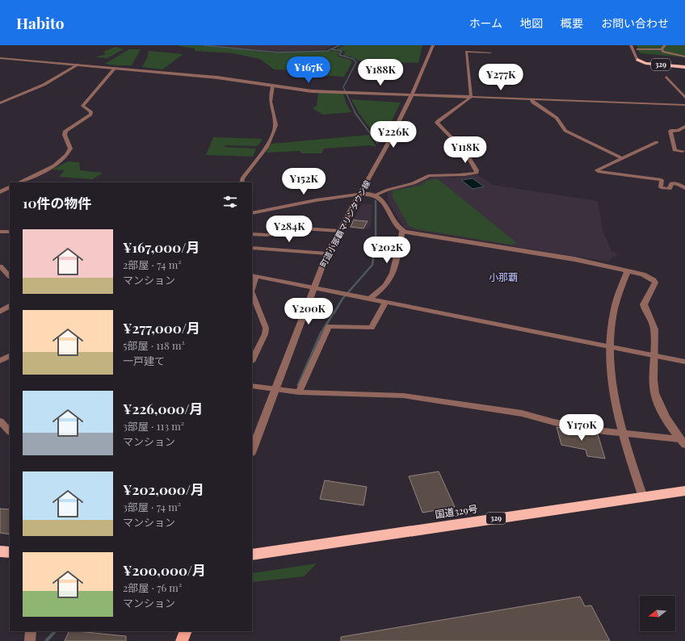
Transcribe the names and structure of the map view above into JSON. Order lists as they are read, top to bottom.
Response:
{
  "streets": {
    "highway": ["329", "国道329号"],
    "street": ["町道小那覇マリンタウン線"]
  },
  "districts": ["小那覇"],
  "north": "left",
  "page": {
    "header": "Habito",
    "nav": [
      "ホーム",
      "地図",
      "概要",
      "お問い合わせ"
    ],
    "price": [
      "¥167K",
      "¥188K",
      "¥277K",
      "¥226K",
      "¥118K",
      "¥152K",
      "¥284K",
      "¥202K",
      "¥200K",
      "¥170K"
    ],
    "heading": "10件の物件",
    "list": [
      {
        "name": "¥167,000/月",
        "note": "2部屋 · 74 m² · マンション"
      },
      {
        "name": "¥277,000/月",
        "note": "5部屋 · 118 m² · 一戸建て"
      },
      {
        "name": "¥226,000/月",
        "note": "3部屋 · 113 m² · マンション"
      },
      {
        "name": "¥202,000/月",
        "note": "3部屋 · 74 m² · マンション"
      },
      {
        "name": "¥200,000/月",
        "note": "2部屋 · 76 m² · マンション"
      }
    ]
  }
}
